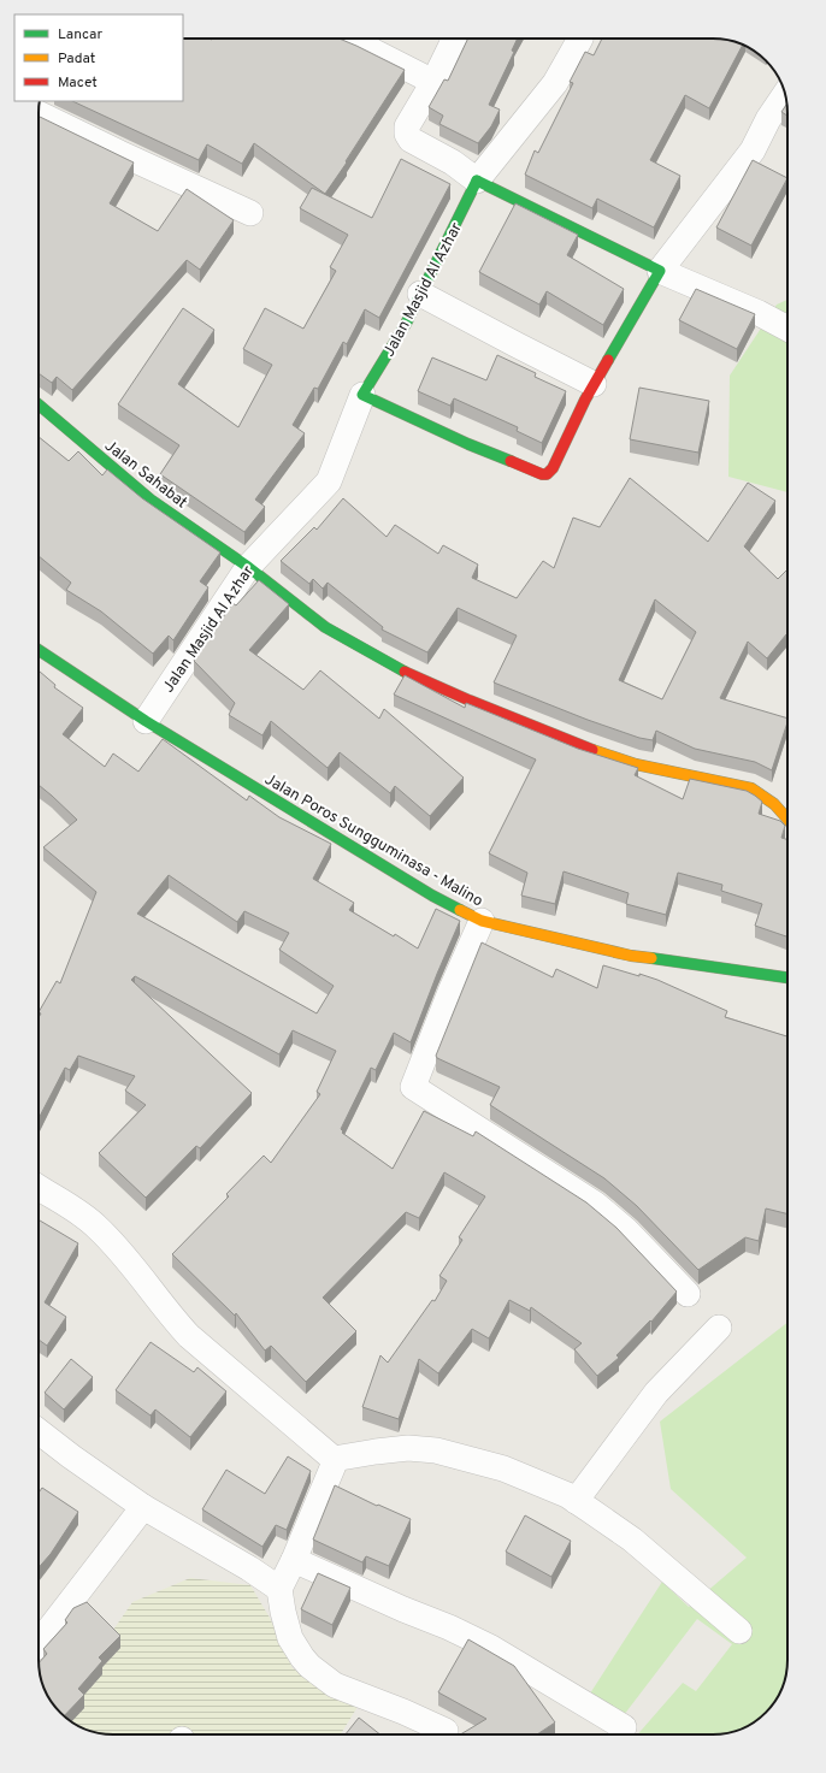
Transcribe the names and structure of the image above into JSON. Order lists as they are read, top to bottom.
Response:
{
  "streets": {
    "street": ["Jalan Masjid Al Azhar", "Jalan Sahabat", "Jalan Poros Sungguminasa - Malino"]
  },
  "crossings": [
    ["Jalan Masjid Al Azhar", "Jalan Sahabat"],
    ["Jalan Masjid Al Azhar", "Jalan Poros Sungguminasa - Malino"]
  ],
  "legend": ["Lancar", "Padat", "Macet"]
}
